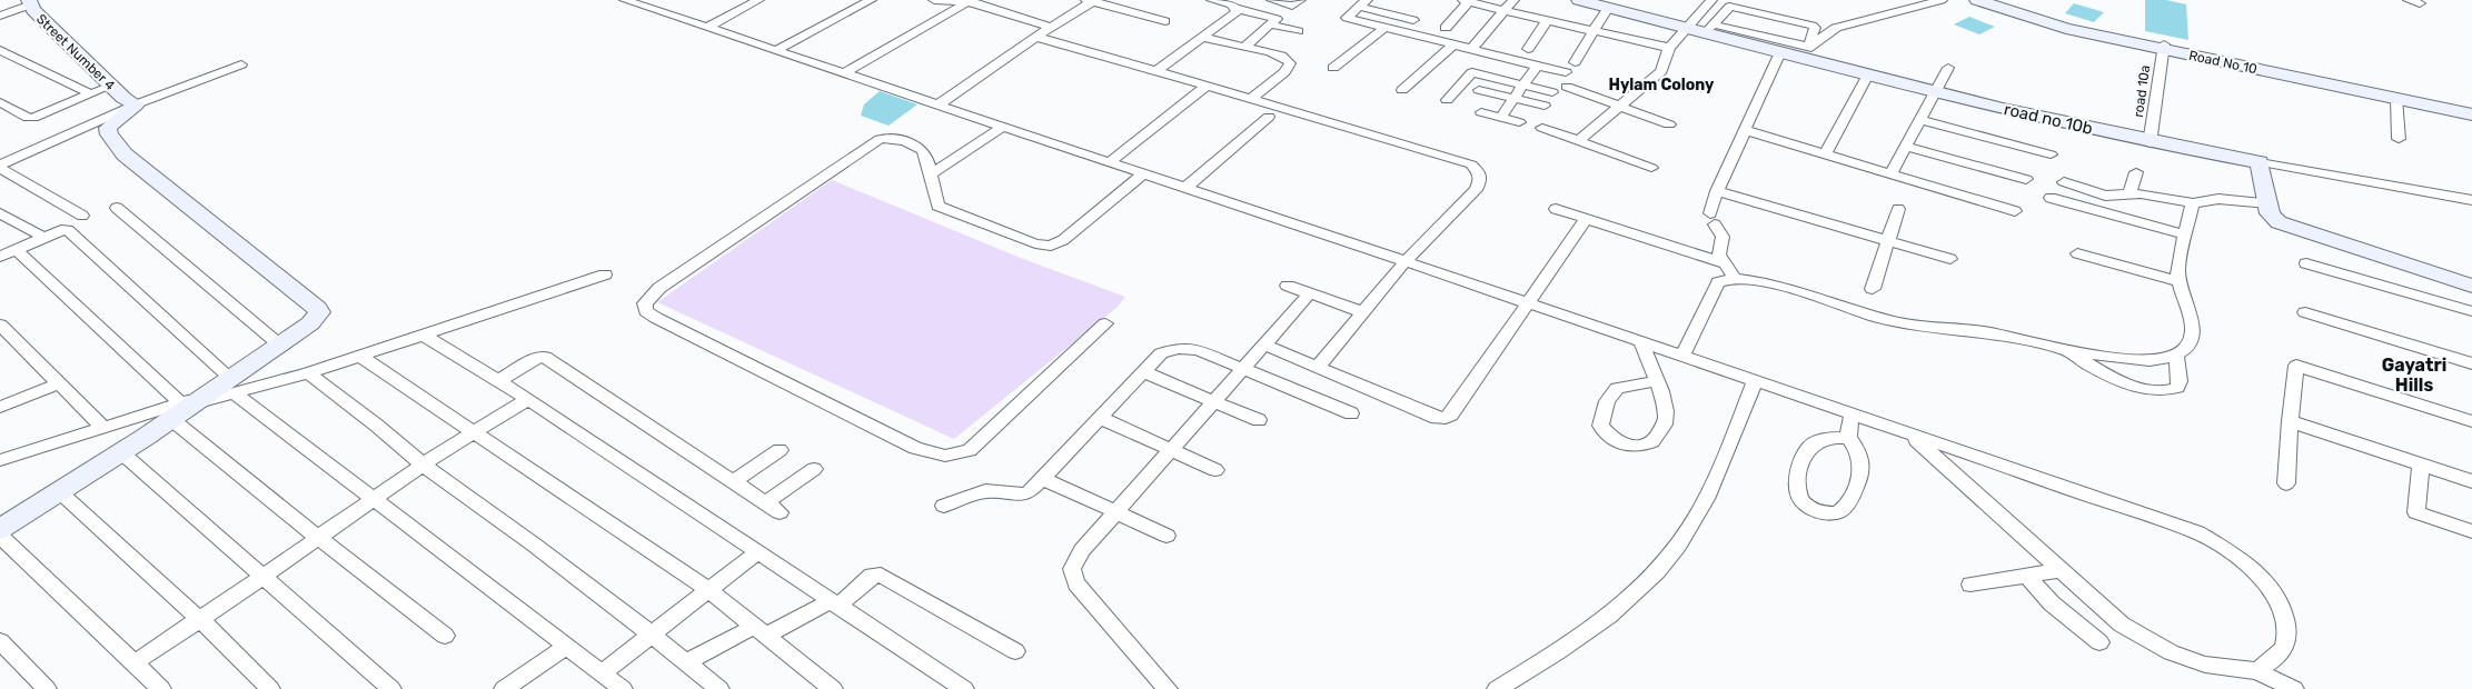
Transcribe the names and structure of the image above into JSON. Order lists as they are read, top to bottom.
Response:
{
  "streets": {
    "street": [
      "Street Number 4",
      "Road No 10",
      "road 10a",
      "road no 10b"
    ]
  },
  "crossings": [
    ["Road No 10", "road 10a"],
    ["road 10a", "road no 10b"]
  ],
  "districts": ["Hylam Colony", "Gayatri Hills"]
}
